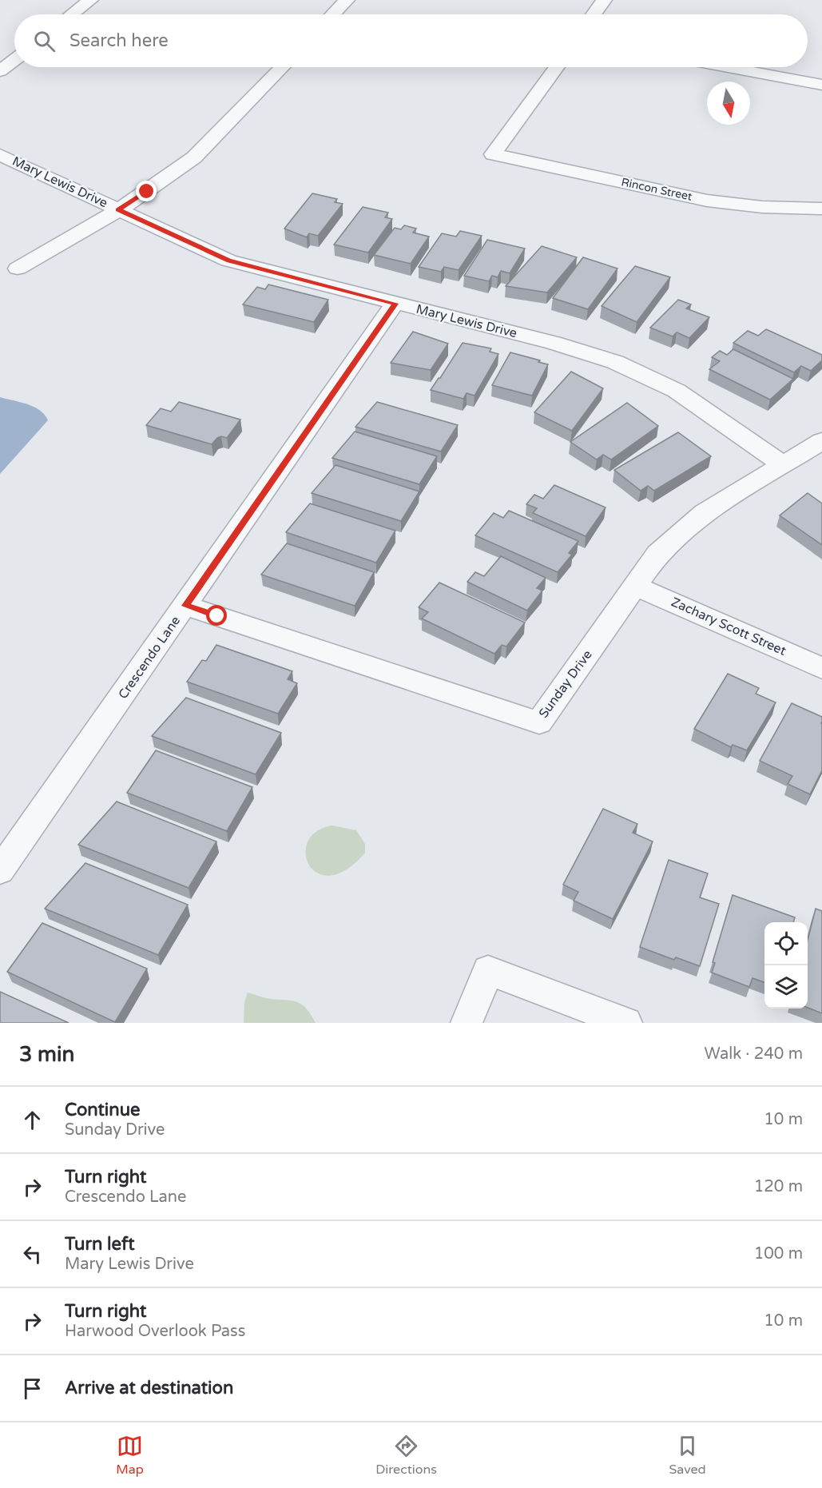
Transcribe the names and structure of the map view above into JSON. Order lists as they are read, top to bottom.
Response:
{
  "streets": {
    "street": [
      "Mary Lewis Drive",
      "Rincon Street",
      "Zachary Scott Street",
      "Crescendo Lane",
      "Sunday Drive"
    ]
  },
  "crossings": [
    ["Mary Lewis Drive", "Crescendo Lane"],
    ["Mary Lewis Drive", "Sunday Drive"],
    ["Zachary Scott Street", "Sunday Drive"],
    ["Crescendo Lane", "Sunday Drive"]
  ],
  "north": "bottom",
  "page": {
    "search": "Search here",
    "heading": ["3 min", "Walk · 240 m"],
    "list": [
      ["Continue", "Sunday Drive", "10 m"],
      ["Turn right", "Crescendo Lane", "120 m"],
      ["Turn left", "Mary Lewis Drive", "100 m"],
      ["Turn right", "Harwood Overlook Pass", "10 m"],
      "Arrive at destination"
    ],
    "nav": ["Map", "Directions", "Saved"]
  }
}
